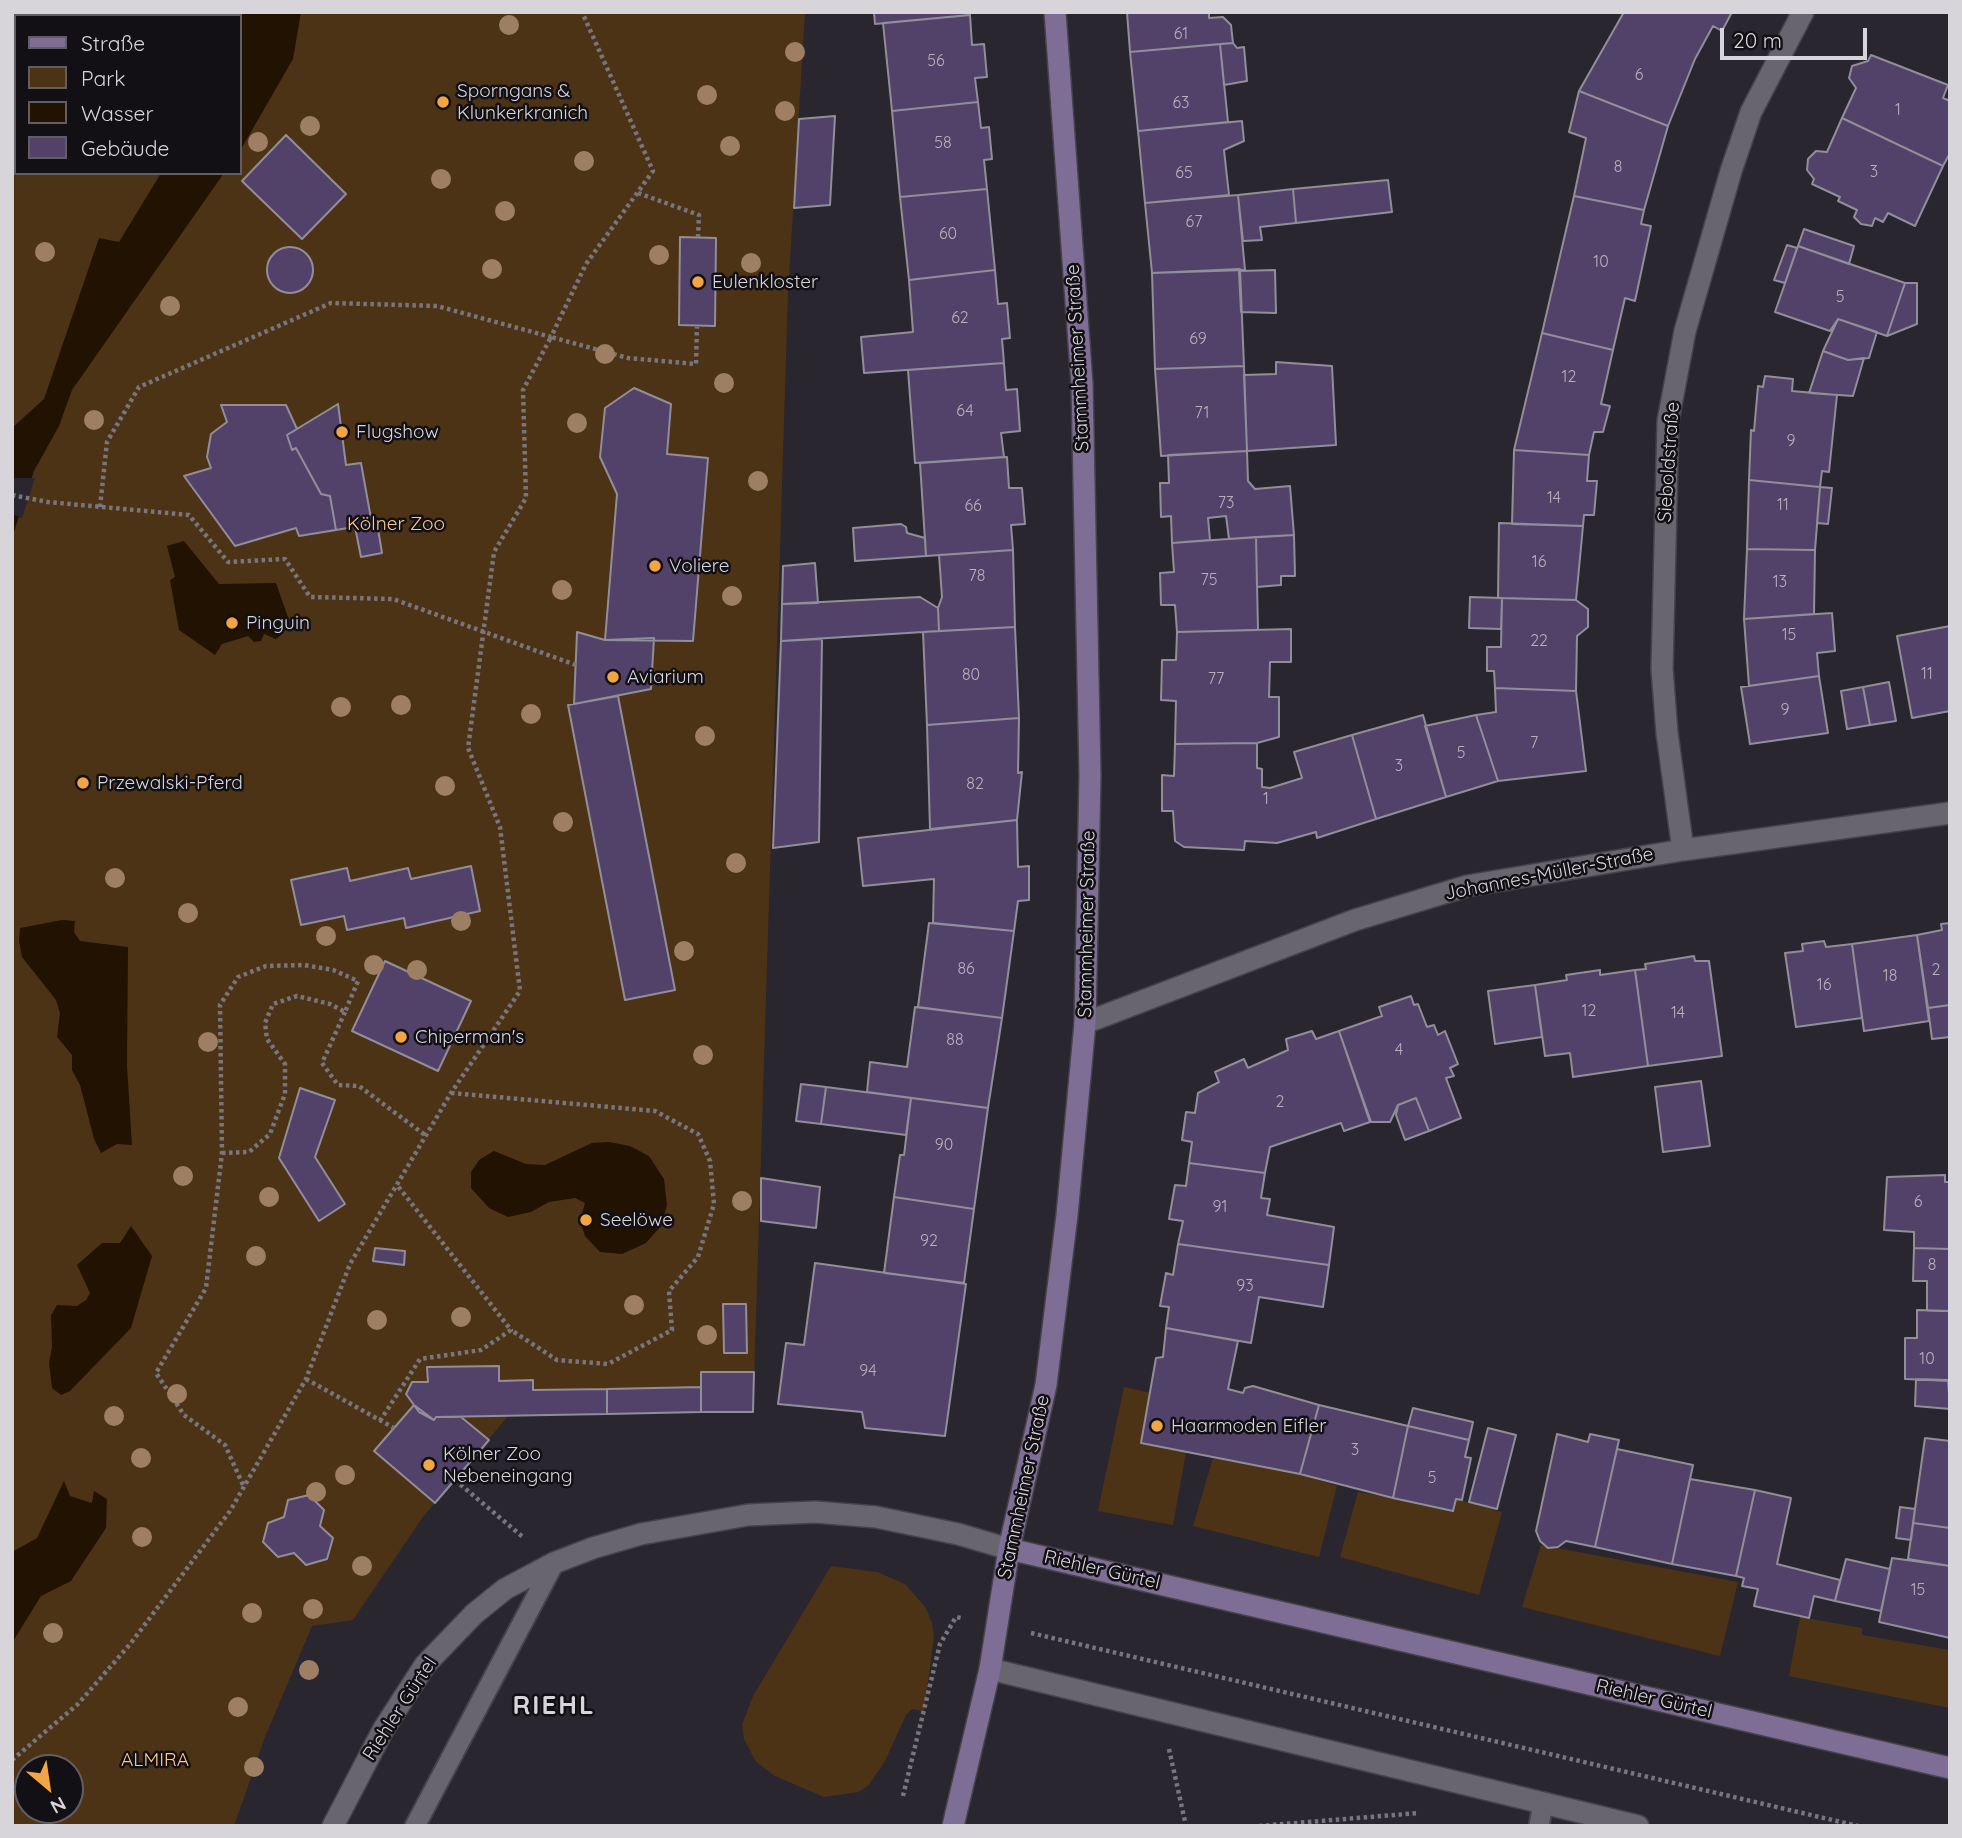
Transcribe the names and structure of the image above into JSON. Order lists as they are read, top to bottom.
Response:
{
  "streets": {
    "street": [
      "Stammheimer Straße",
      "Sieboldstraße",
      "Johannes-Müller-Straße",
      "Riehler Gürtel"
    ]
  },
  "crossings": [
    ["Stammheimer Straße", "Johannes-Müller-Straße"],
    ["Stammheimer Straße", "Riehler Gürtel"],
    ["Sieboldstraße", "Johannes-Müller-Straße"]
  ],
  "districts": ["RIEHL"],
  "parks": ["Kölner Zoo", "ALMIRA"],
  "places": [
    "Sporngans & Klunkerkranich",
    "Eulenkloster",
    "Flugshow",
    "Voliere",
    "Pinguin",
    "Aviarium",
    "Przewalski-Pferd",
    "Chiperman's",
    "Seelöwe",
    "Haarmoden Eifler",
    "Kölner Zoo Nebeneingang"
  ],
  "house_numbers": [
    "61",
    "56",
    "6",
    "63",
    "1",
    "58",
    "8",
    "3",
    "65",
    "67",
    "60",
    "10",
    "5",
    "62",
    "69",
    "12",
    "64",
    "71",
    "9",
    "14",
    "73",
    "11",
    "66",
    "16",
    "78",
    "75",
    "13",
    "15",
    "22",
    "11",
    "80",
    "77",
    "9",
    "7",
    "5",
    "3",
    "82",
    "1",
    "86",
    "2",
    "18",
    "16",
    "12",
    "14",
    "88",
    "4",
    "2",
    "90",
    "6",
    "91",
    "92",
    "8",
    "93",
    "10",
    "94",
    "3",
    "5",
    "15"
  ],
  "legend": [
    "Straße",
    "Park",
    "Wasser",
    "Gebäude"
  ],
  "scale_bar": "20 m",
  "north": "bottom right"
}
